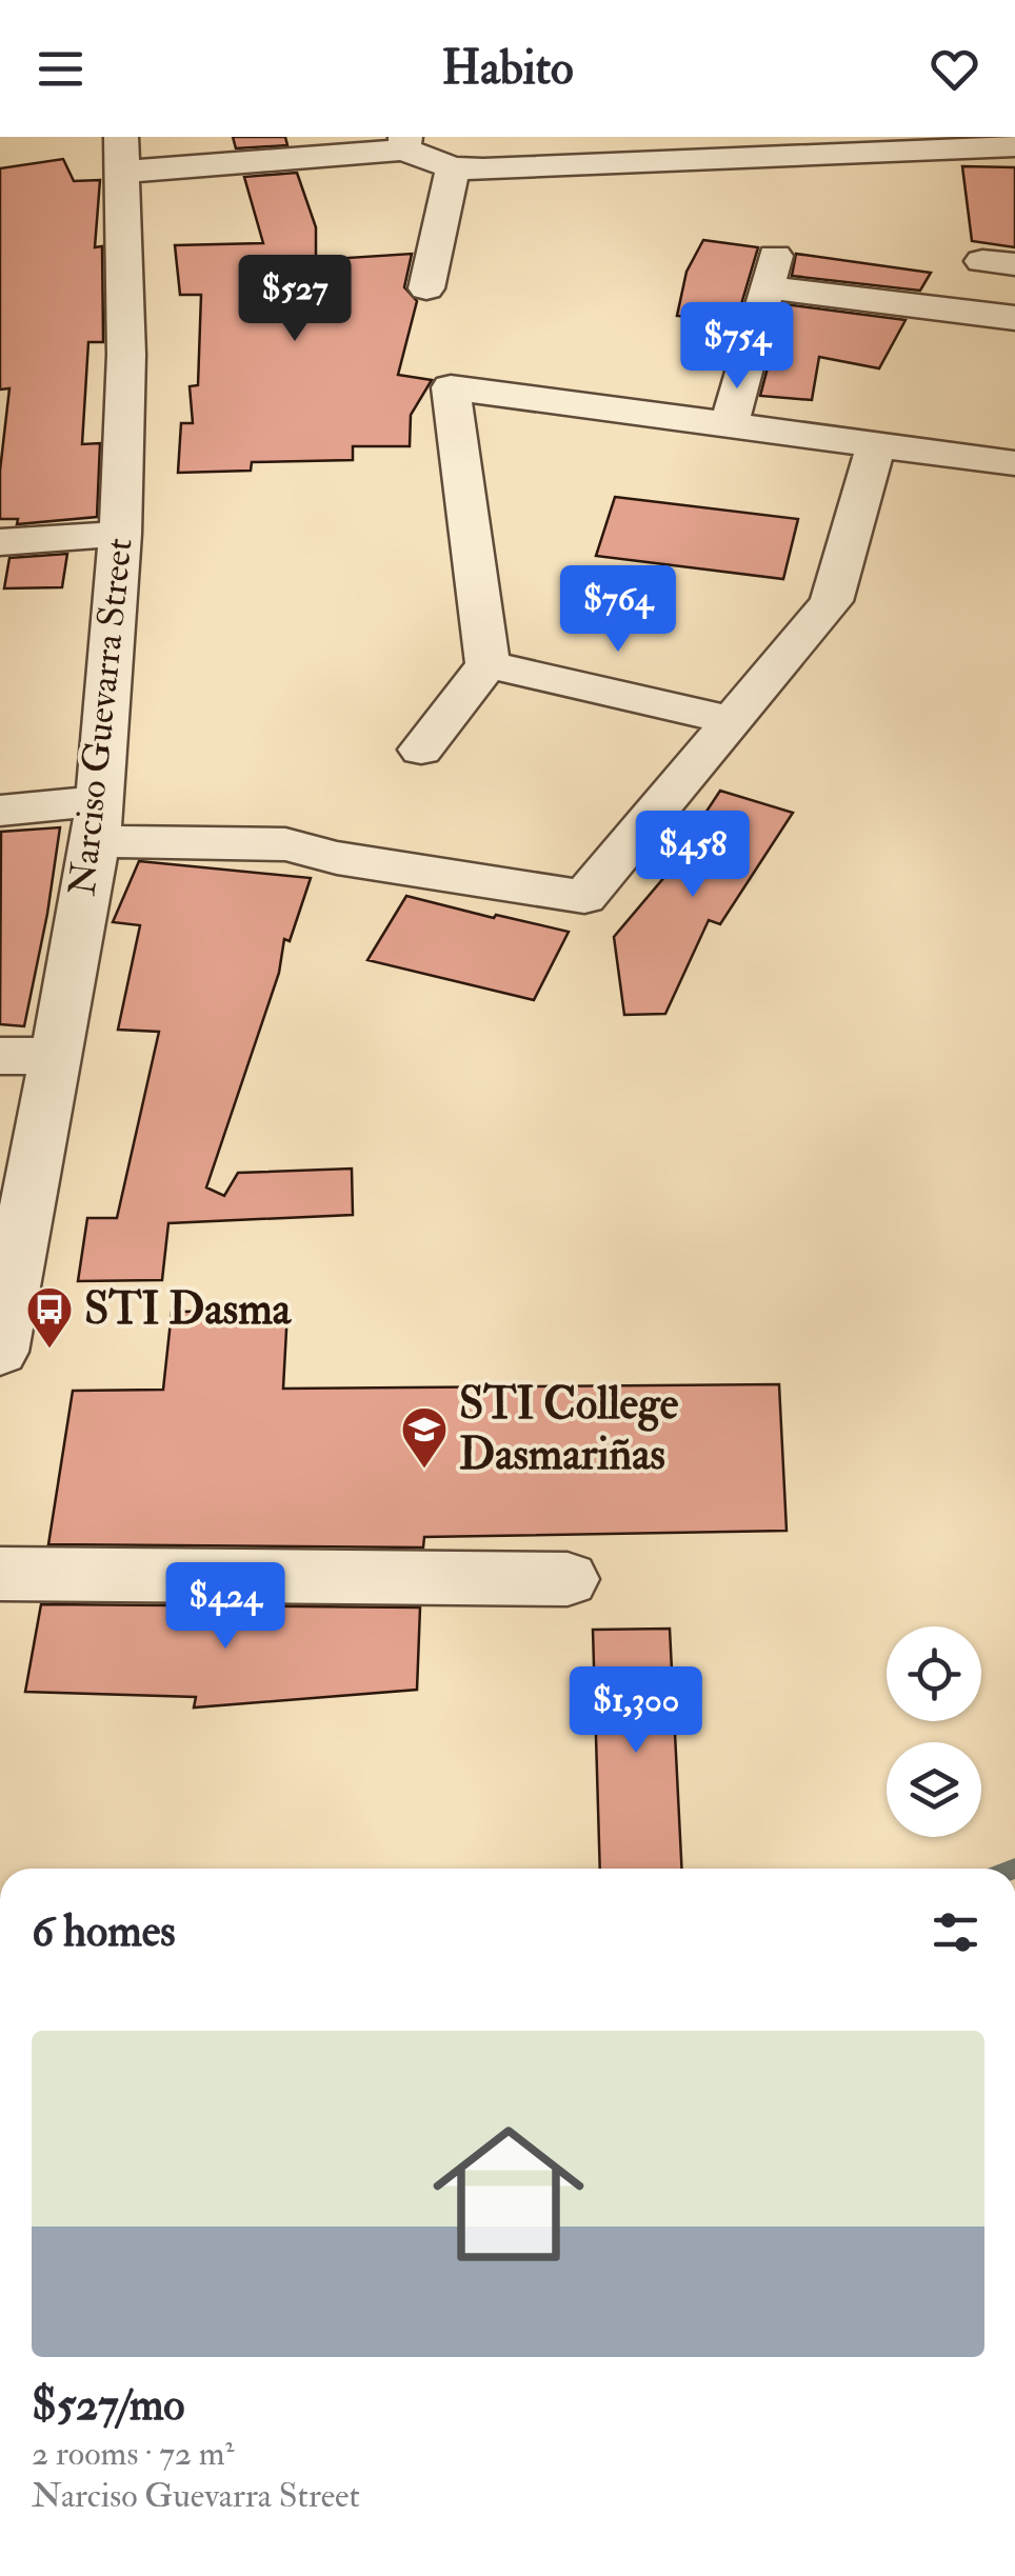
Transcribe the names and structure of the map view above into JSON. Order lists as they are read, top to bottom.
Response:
{
  "streets": {
    "street": ["Narciso Guevarra Street"]
  },
  "places": {
    "bus stop": ["STI Dasma"],
    "school or university": ["STI College Dasmariñas"]
  },
  "page": {
    "header": "Habito",
    "price": [
      "$527",
      "$754",
      "$764",
      "$458",
      "$424",
      "$1,300"
    ],
    "heading": "6 homes",
    "list": [
      {
        "name": "$527/mo",
        "note": "2 rooms · 72 m² · Narciso Guevarra Street"
      }
    ]
  }
}
